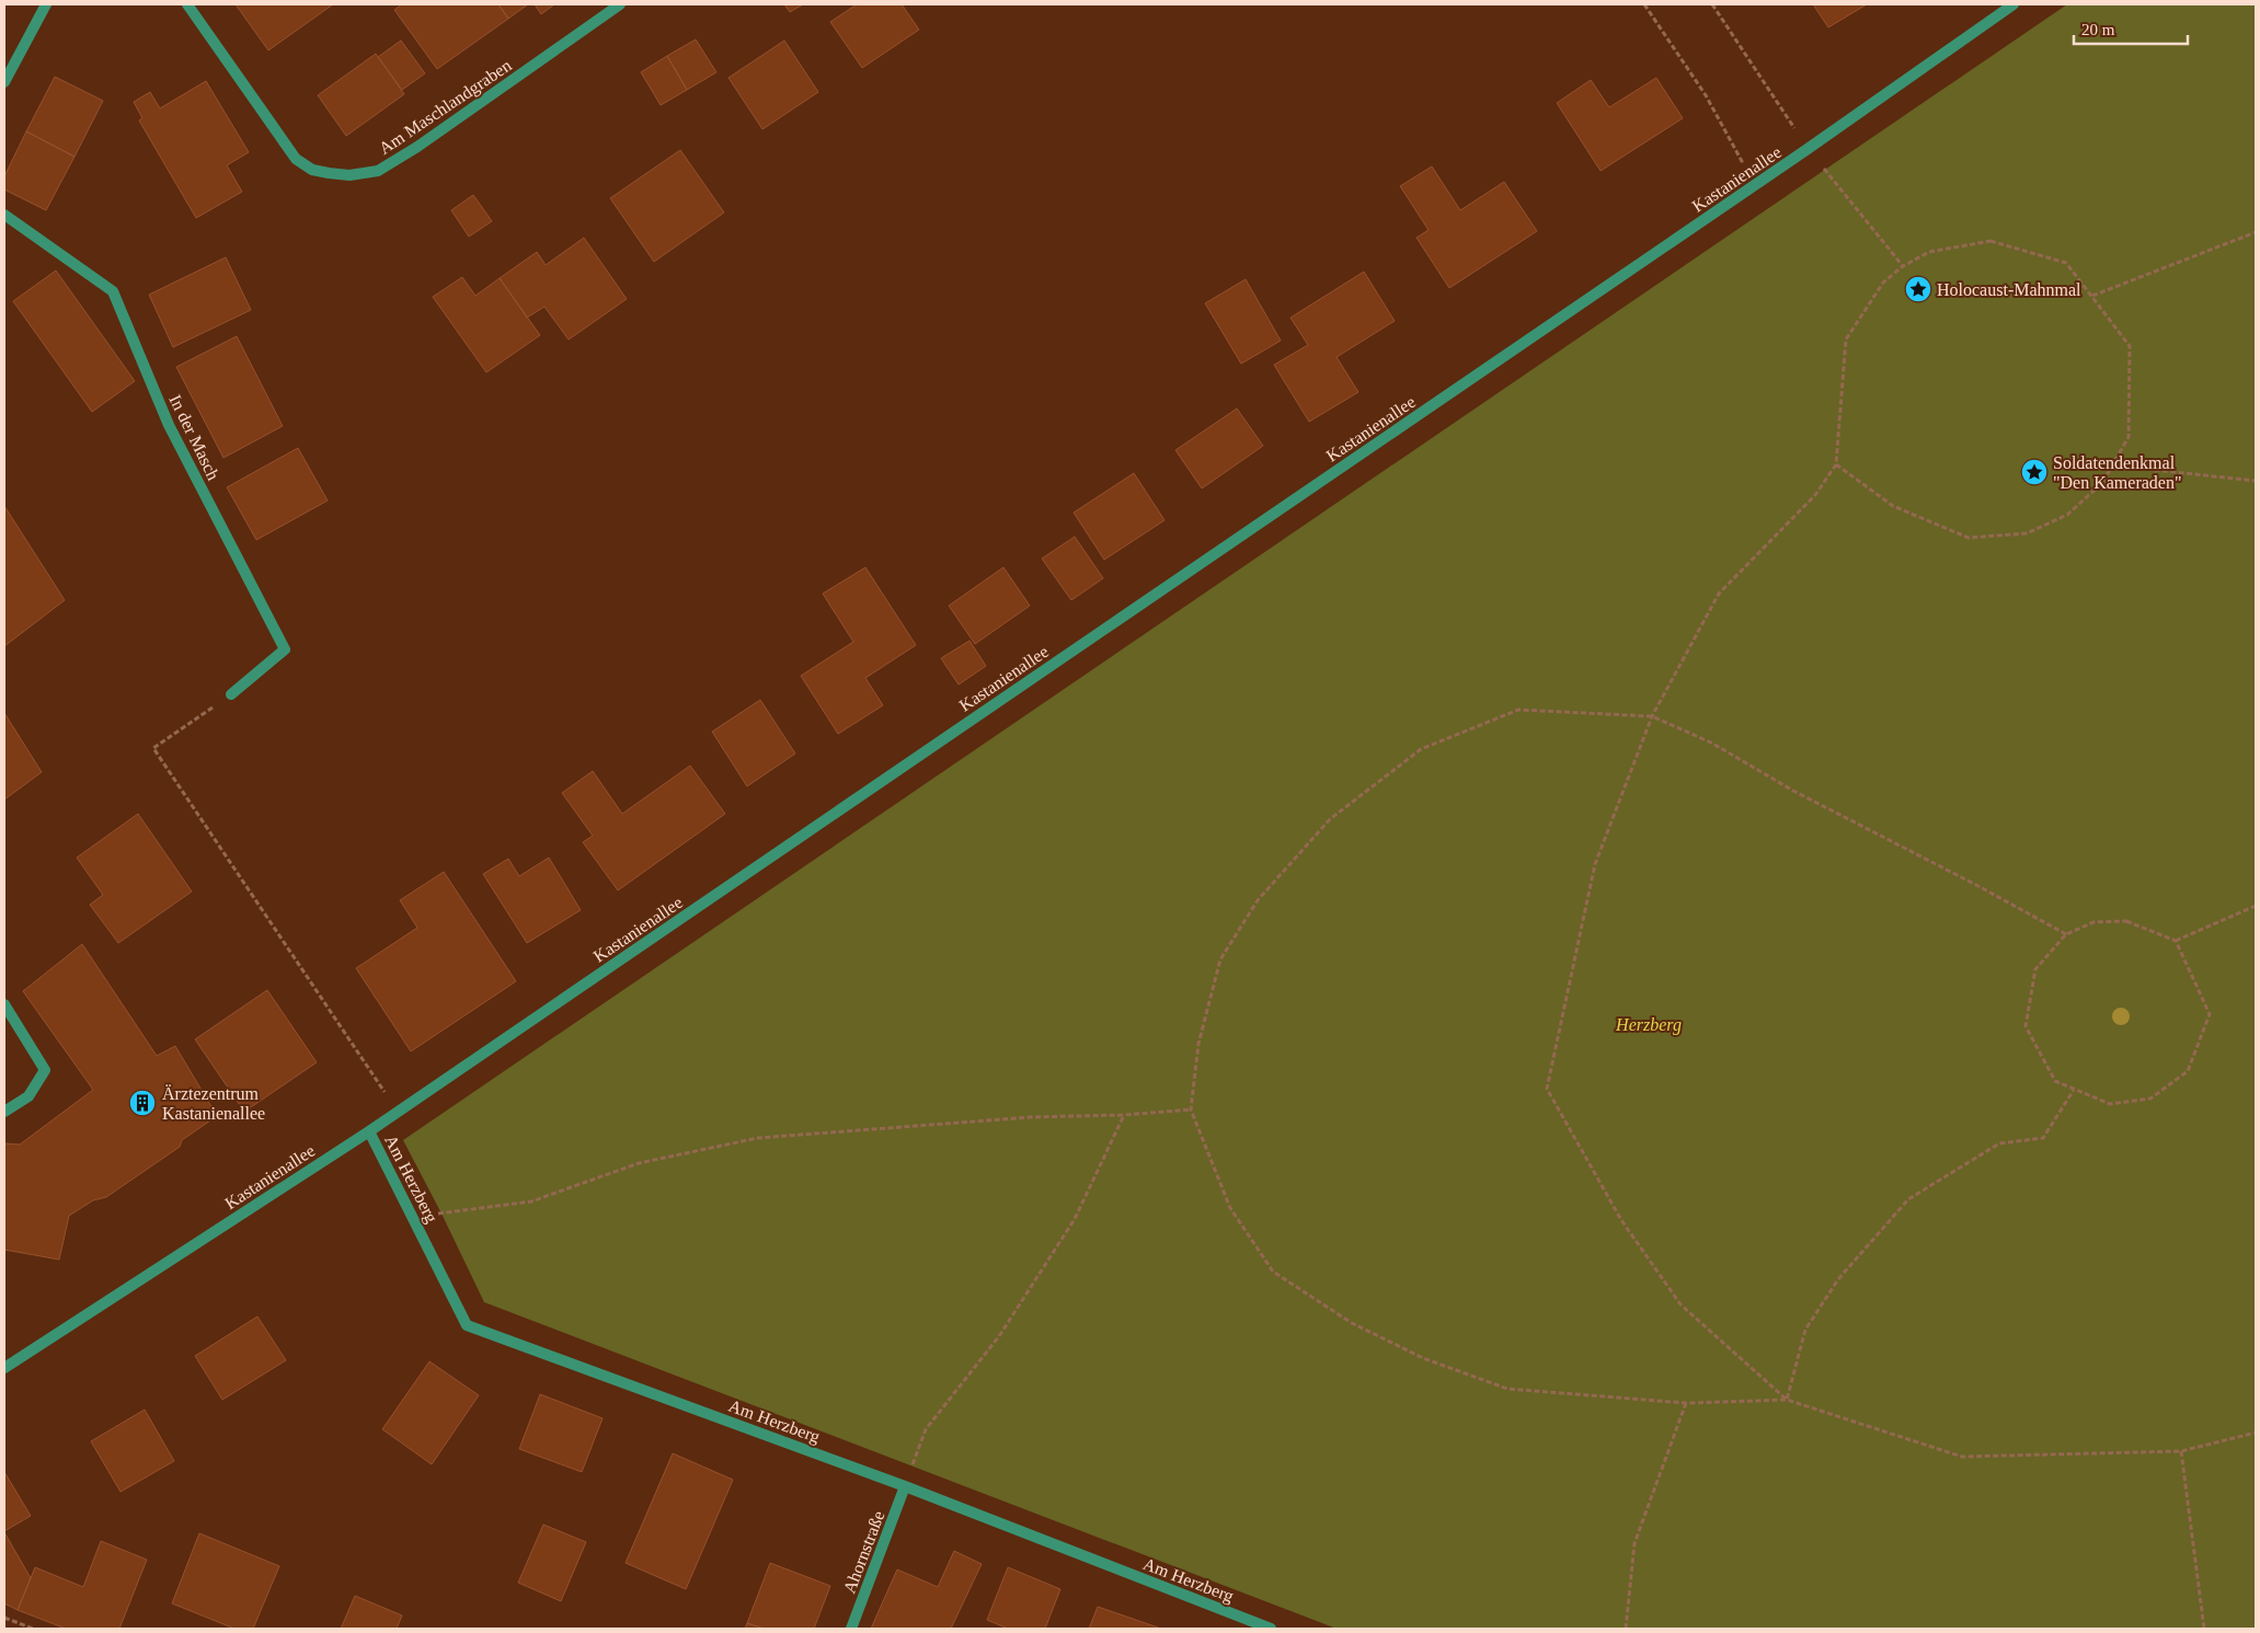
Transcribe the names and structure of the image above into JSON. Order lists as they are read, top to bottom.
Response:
{
  "streets": {
    "street": [
      "Am Maschlandgraben",
      "Kastanienallee",
      "In der Masch",
      "Am Herzberg",
      "Ahornstraße"
    ]
  },
  "crossings": [
    ["Kastanienallee", "Am Herzberg"],
    ["Am Herzberg", "Ahornstraße"]
  ],
  "parks": ["Herzberg"],
  "places": {
    "place": ["Holocaust-Mahnmal", "Soldatendenkmal \"Den Kameraden\""],
    "building": ["Ärztezentrum Kastanienallee"]
  },
  "scale_bar": "20 m"
}
